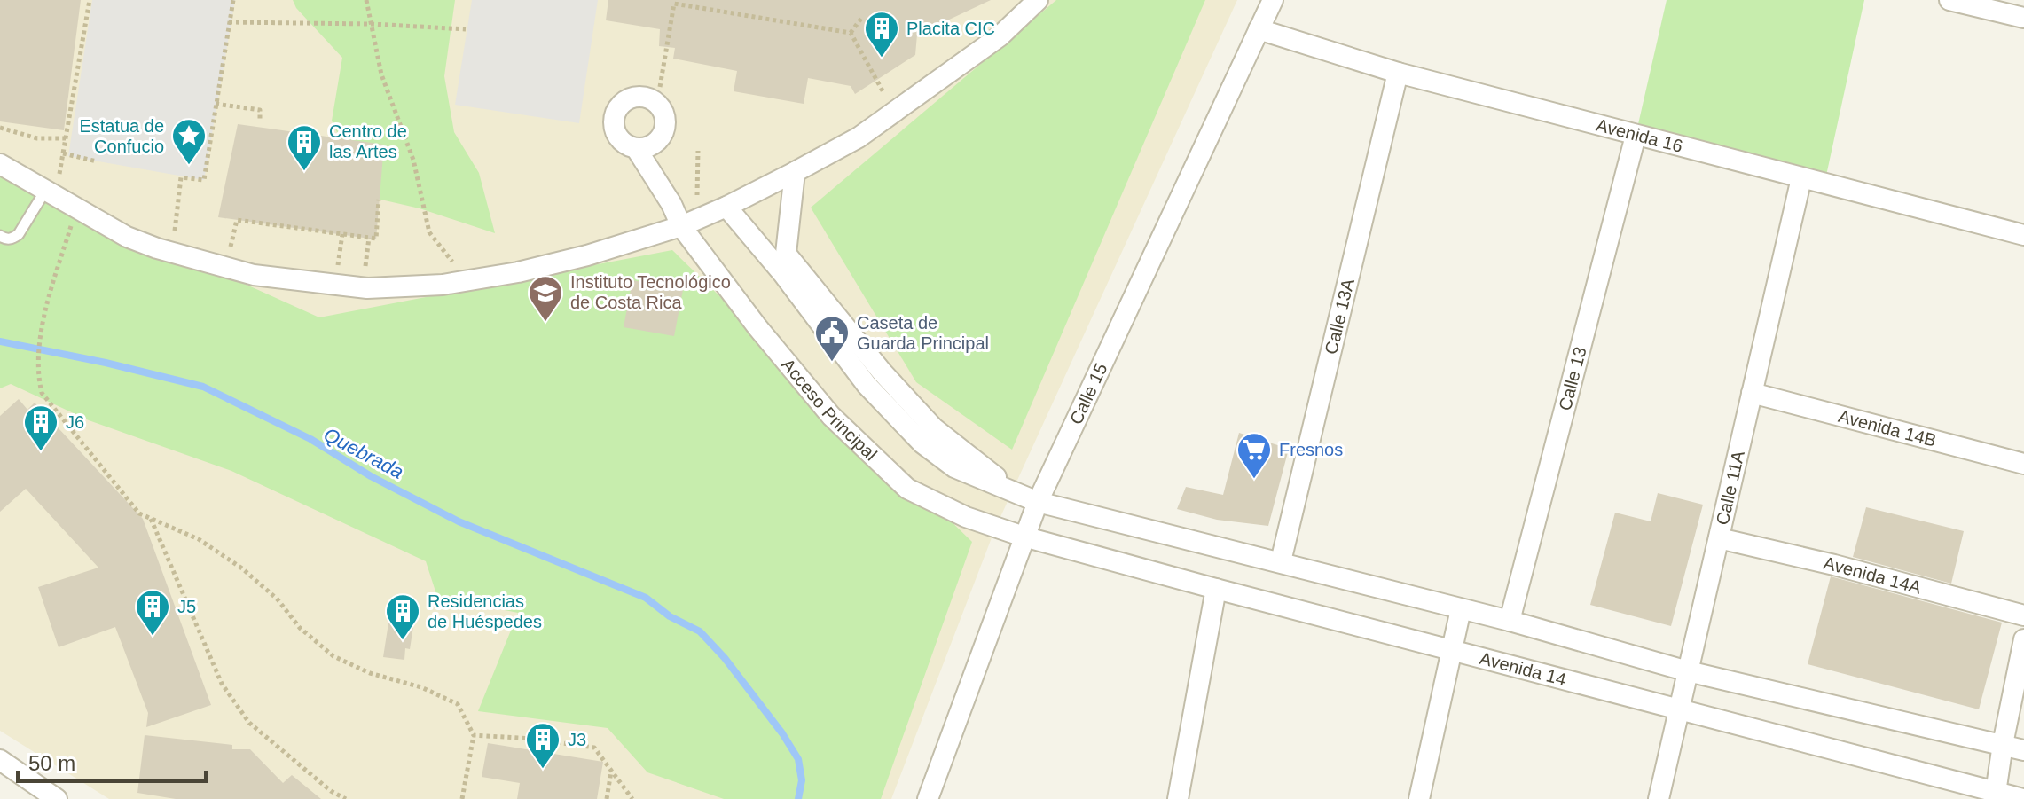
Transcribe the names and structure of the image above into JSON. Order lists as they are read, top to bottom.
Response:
{
  "streets": {
    "street": [
      "Avenida 16",
      "Calle 13A",
      "Calle 13",
      "Calle 15",
      "Acceso Principal",
      "Avenida 14B",
      "Calle 11A",
      "Avenida 14A",
      "Avenida 14"
    ]
  },
  "crossings": [
    ["Avenida 16", "Calle 13A"],
    ["Avenida 16", "Calle 13"],
    ["Avenida 16", "Calle 15"],
    ["Avenida 16", "Calle 11A"],
    ["Calle 15", "Acceso Principal"],
    ["Calle 15", "Avenida 14"],
    ["Acceso Principal", "Avenida 14"],
    ["Avenida 14B", "Calle 11A"],
    ["Calle 11A", "Avenida 14A"],
    ["Calle 11A", "Avenida 14"]
  ],
  "water": ["Quebrada"],
  "places": {
    "building": [
      "Placita CIC",
      "Centro de las Artes",
      "J6",
      "J5",
      "Residencias de Huéspedes",
      "J3"
    ],
    "place": ["Estatua de Confucio"],
    "school or university": ["Instituto Tecnológico de Costa Rica"],
    "public building": ["Caseta de Guarda Principal"],
    "supermarket": ["Fresnos"]
  },
  "scale_bar": "50 m"
}
